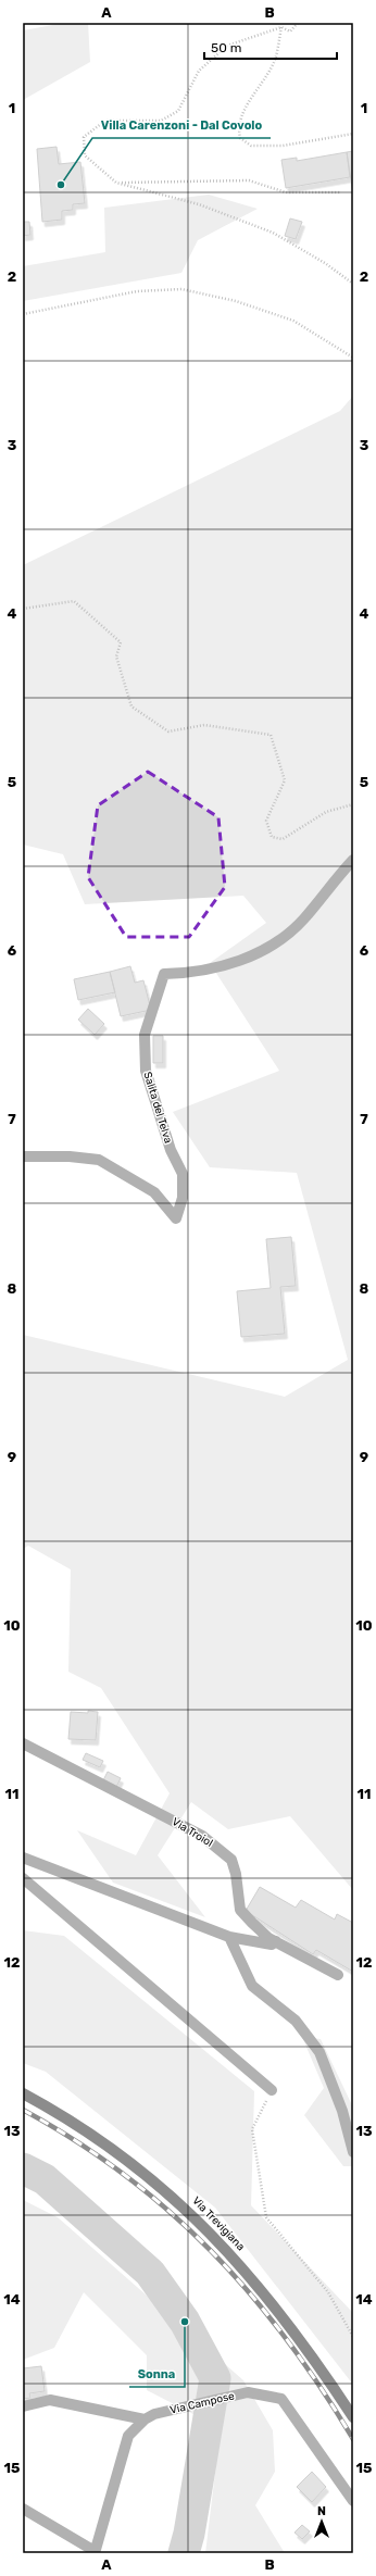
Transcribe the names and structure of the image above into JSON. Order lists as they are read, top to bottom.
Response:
{
  "streets": {
    "main road": ["Via Trevigiana"],
    "street": ["Salita del Telva", "Via Troiol", "Via Campose"]
  },
  "places": ["Villa Carenzoni - Dal Covolo", "Sonna"],
  "scale_bar": "50 m",
  "north": "top",
  "grid": {
    "columns": ["A", "B"],
    "rows": [
      "1",
      "2",
      "3",
      "4",
      "5",
      "6",
      "7",
      "8",
      "9",
      "10",
      "11",
      "12",
      "13",
      "14",
      "15"
    ]
  }
}
